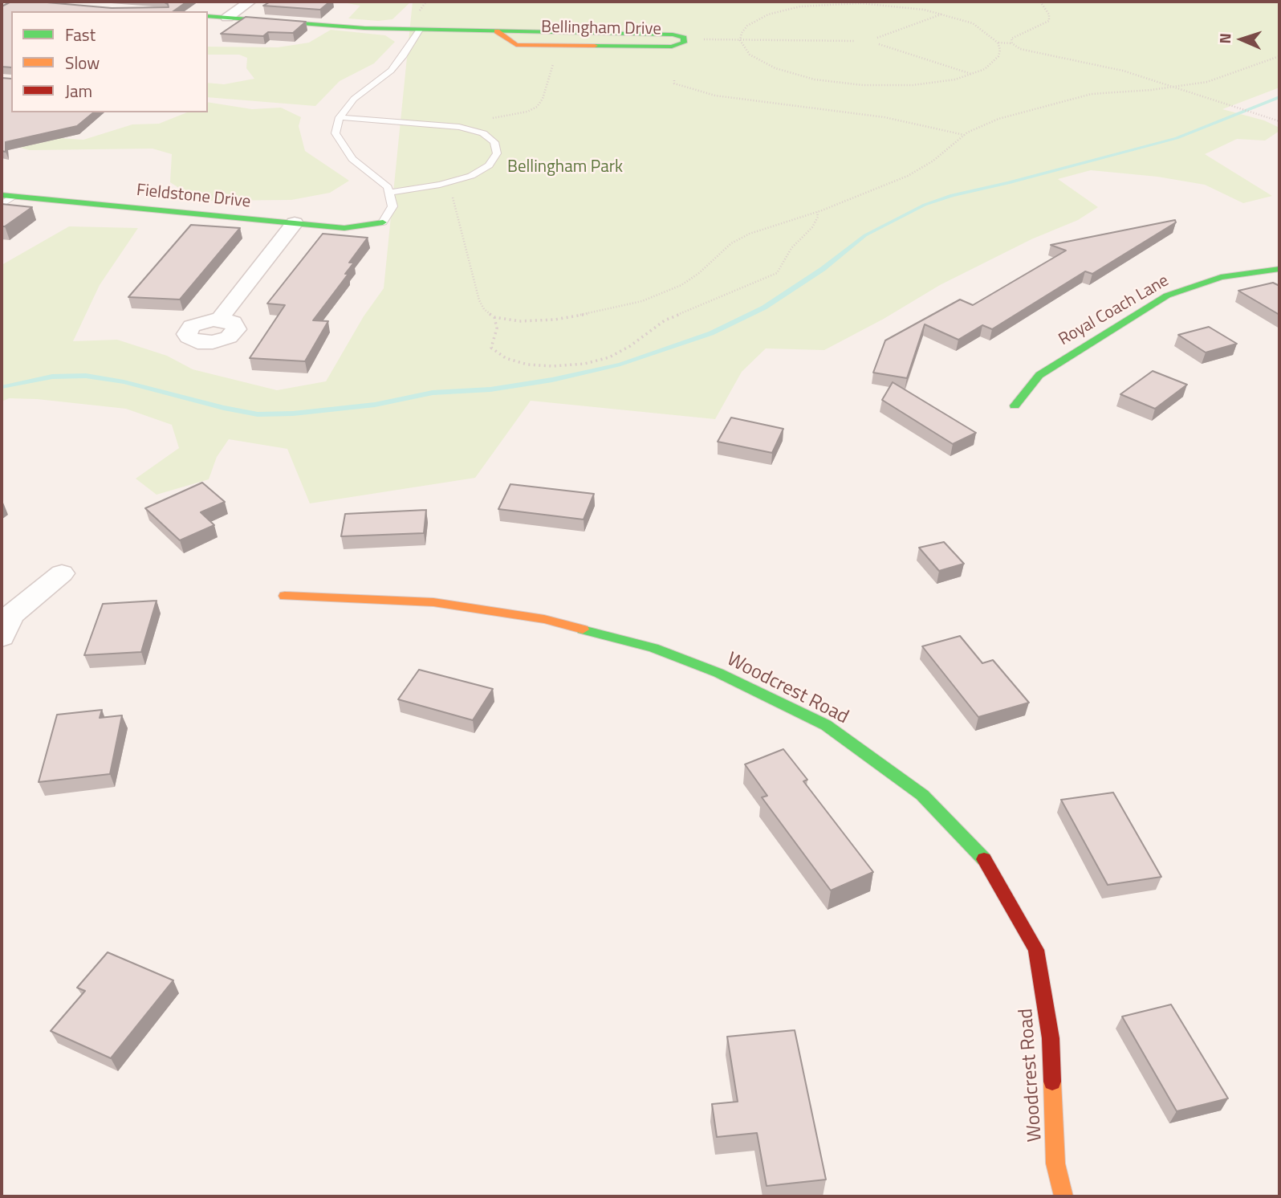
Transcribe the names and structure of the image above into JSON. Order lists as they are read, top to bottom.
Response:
{
  "streets": {
    "street": [
      "Bellingham Drive",
      "Fieldstone Drive",
      "Royal Coach Lane",
      "Woodcrest Road"
    ]
  },
  "parks": ["Bellingham Park"],
  "legend": ["Fast", "Slow", "Jam"],
  "north": "left"
}
